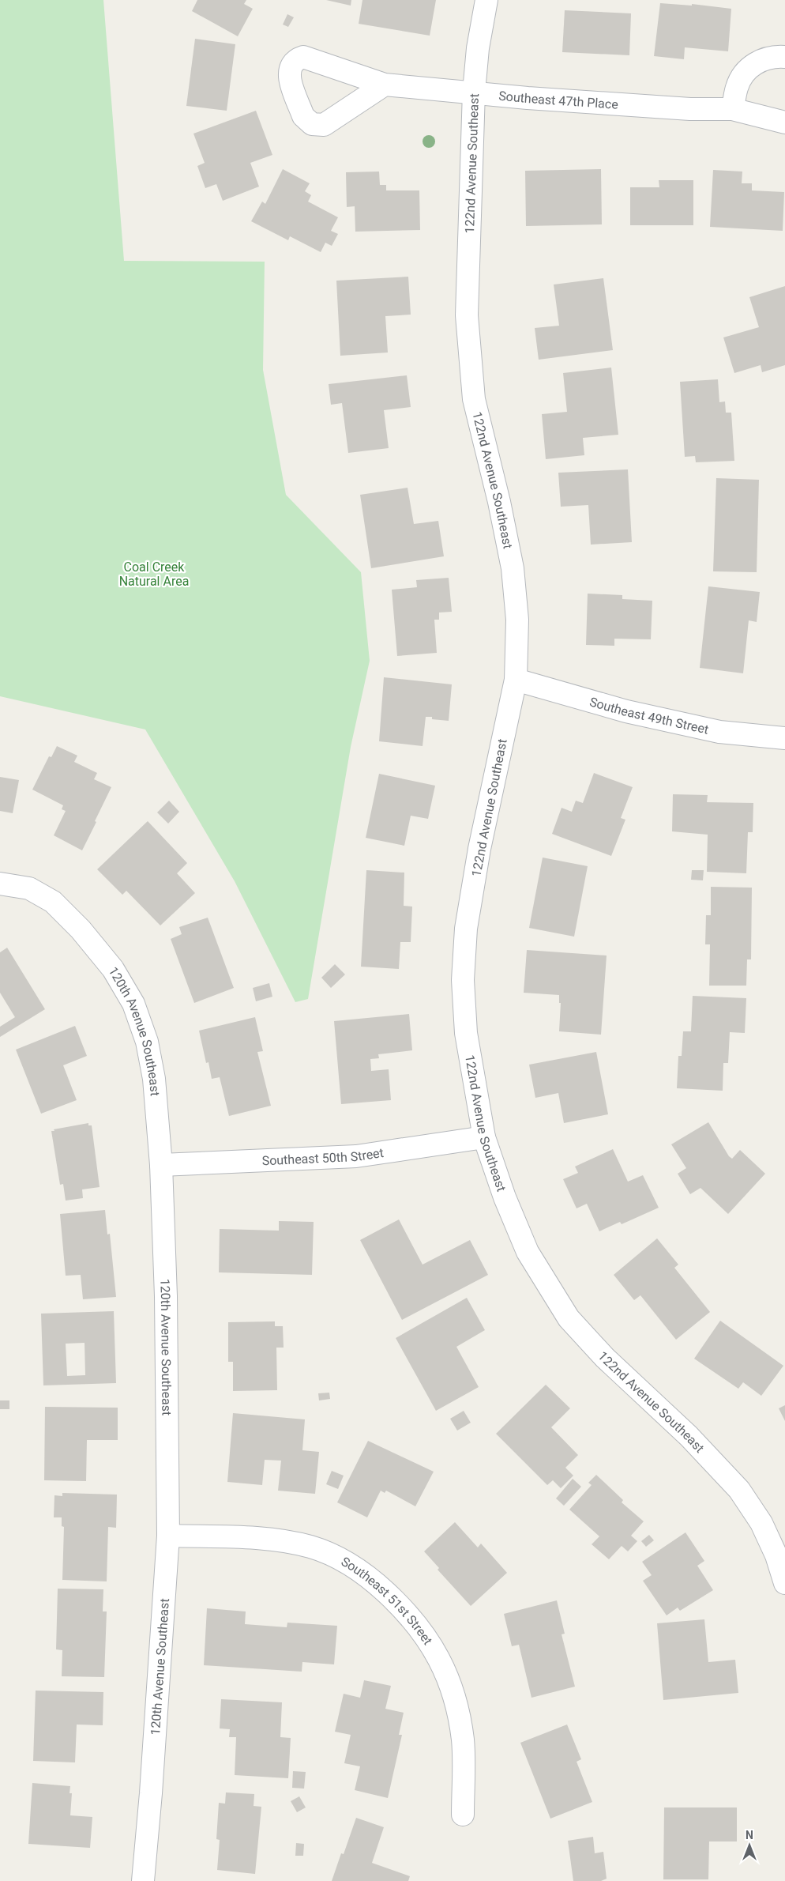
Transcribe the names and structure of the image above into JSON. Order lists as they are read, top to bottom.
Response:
{
  "streets": {
    "street": [
      "Southeast 47th Place",
      "122nd Avenue Southeast",
      "Southeast 49th Street",
      "120th Avenue Southeast",
      "Southeast 50th Street",
      "Southeast 51st Street"
    ]
  },
  "crossings": [
    ["Southeast 47th Place", "122nd Avenue Southeast"],
    ["122nd Avenue Southeast", "Southeast 49th Street"],
    ["122nd Avenue Southeast", "Southeast 50th Street"],
    ["120th Avenue Southeast", "Southeast 50th Street"],
    ["120th Avenue Southeast", "Southeast 51st Street"]
  ],
  "parks": ["Coal Creek Natural Area"],
  "north": "top"
}
